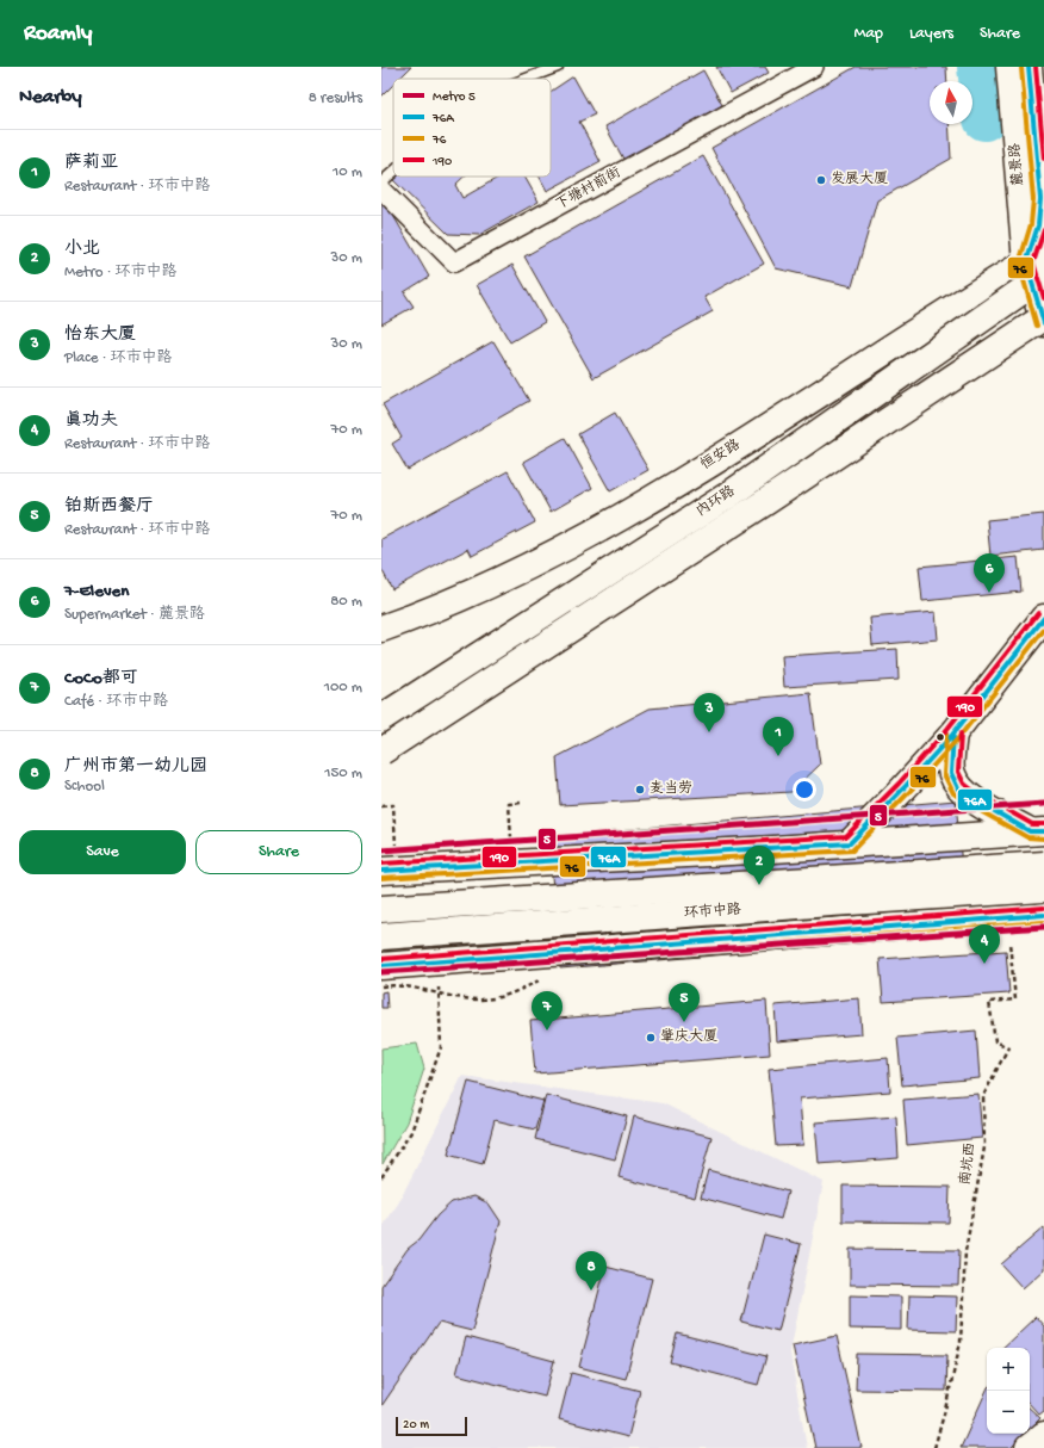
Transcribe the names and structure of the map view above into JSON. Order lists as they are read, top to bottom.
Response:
{
  "streets": {
    "main road": [
      "麓景路",
      "恒安路",
      "内环路",
      "环市中路"
    ],
    "street": ["下塘村前街"],
    "path": ["南坑西"]
  },
  "crossings": [
    ["麓景路", "恒安路"],
    ["麓景路", "内环路"],
    ["恒安路", "内环路"],
    ["环市中路", "南坑西"]
  ],
  "places": ["发展大厦", "麦当劳", "肇庆大厦"],
  "lines": [
    "transit line 76A",
    "transit line 190",
    "transit line 76",
    "metro line 5"
  ],
  "legend": [
    "Metro 5",
    "76A",
    "76",
    "190"
  ],
  "scale_bar": "20 m",
  "north": "top",
  "page": {
    "header": "Roamly",
    "nav": ["Map", "Layers", "Share"],
    "heading": ["Nearby", "8 results"],
    "list": [
      {
        "mark": "1",
        "name": "萨莉亚",
        "note": "Restaurant · 环市中路",
        "value": "10 m"
      },
      {
        "mark": "2",
        "name": "小北",
        "note": "Metro · 环市中路",
        "value": "30 m"
      },
      {
        "mark": "3",
        "name": "怡东大厦",
        "note": "Place · 环市中路",
        "value": "30 m"
      },
      {
        "mark": "4",
        "name": "真功夫",
        "note": "Restaurant · 环市中路",
        "value": "70 m"
      },
      {
        "mark": "5",
        "name": "铂斯西餐厅",
        "note": "Restaurant · 环市中路",
        "value": "70 m"
      },
      {
        "mark": "6",
        "name": "7-Eleven",
        "note": "Supermarket · 麓景路",
        "value": "80 m"
      },
      {
        "mark": "7",
        "name": "CoCo都可",
        "note": "Café · 环市中路",
        "value": "100 m"
      },
      {
        "mark": "8",
        "name": "广州市第一幼儿园",
        "note": "School",
        "value": "150 m"
      }
    ],
    "pins": [
      "6",
      "3",
      "1",
      "2",
      "4",
      "5",
      "7",
      "8"
    ],
    "buttons": ["Save", "Share"],
    "map_buttons": ["+", "−"],
    "scale": "20 m"
  }
}
